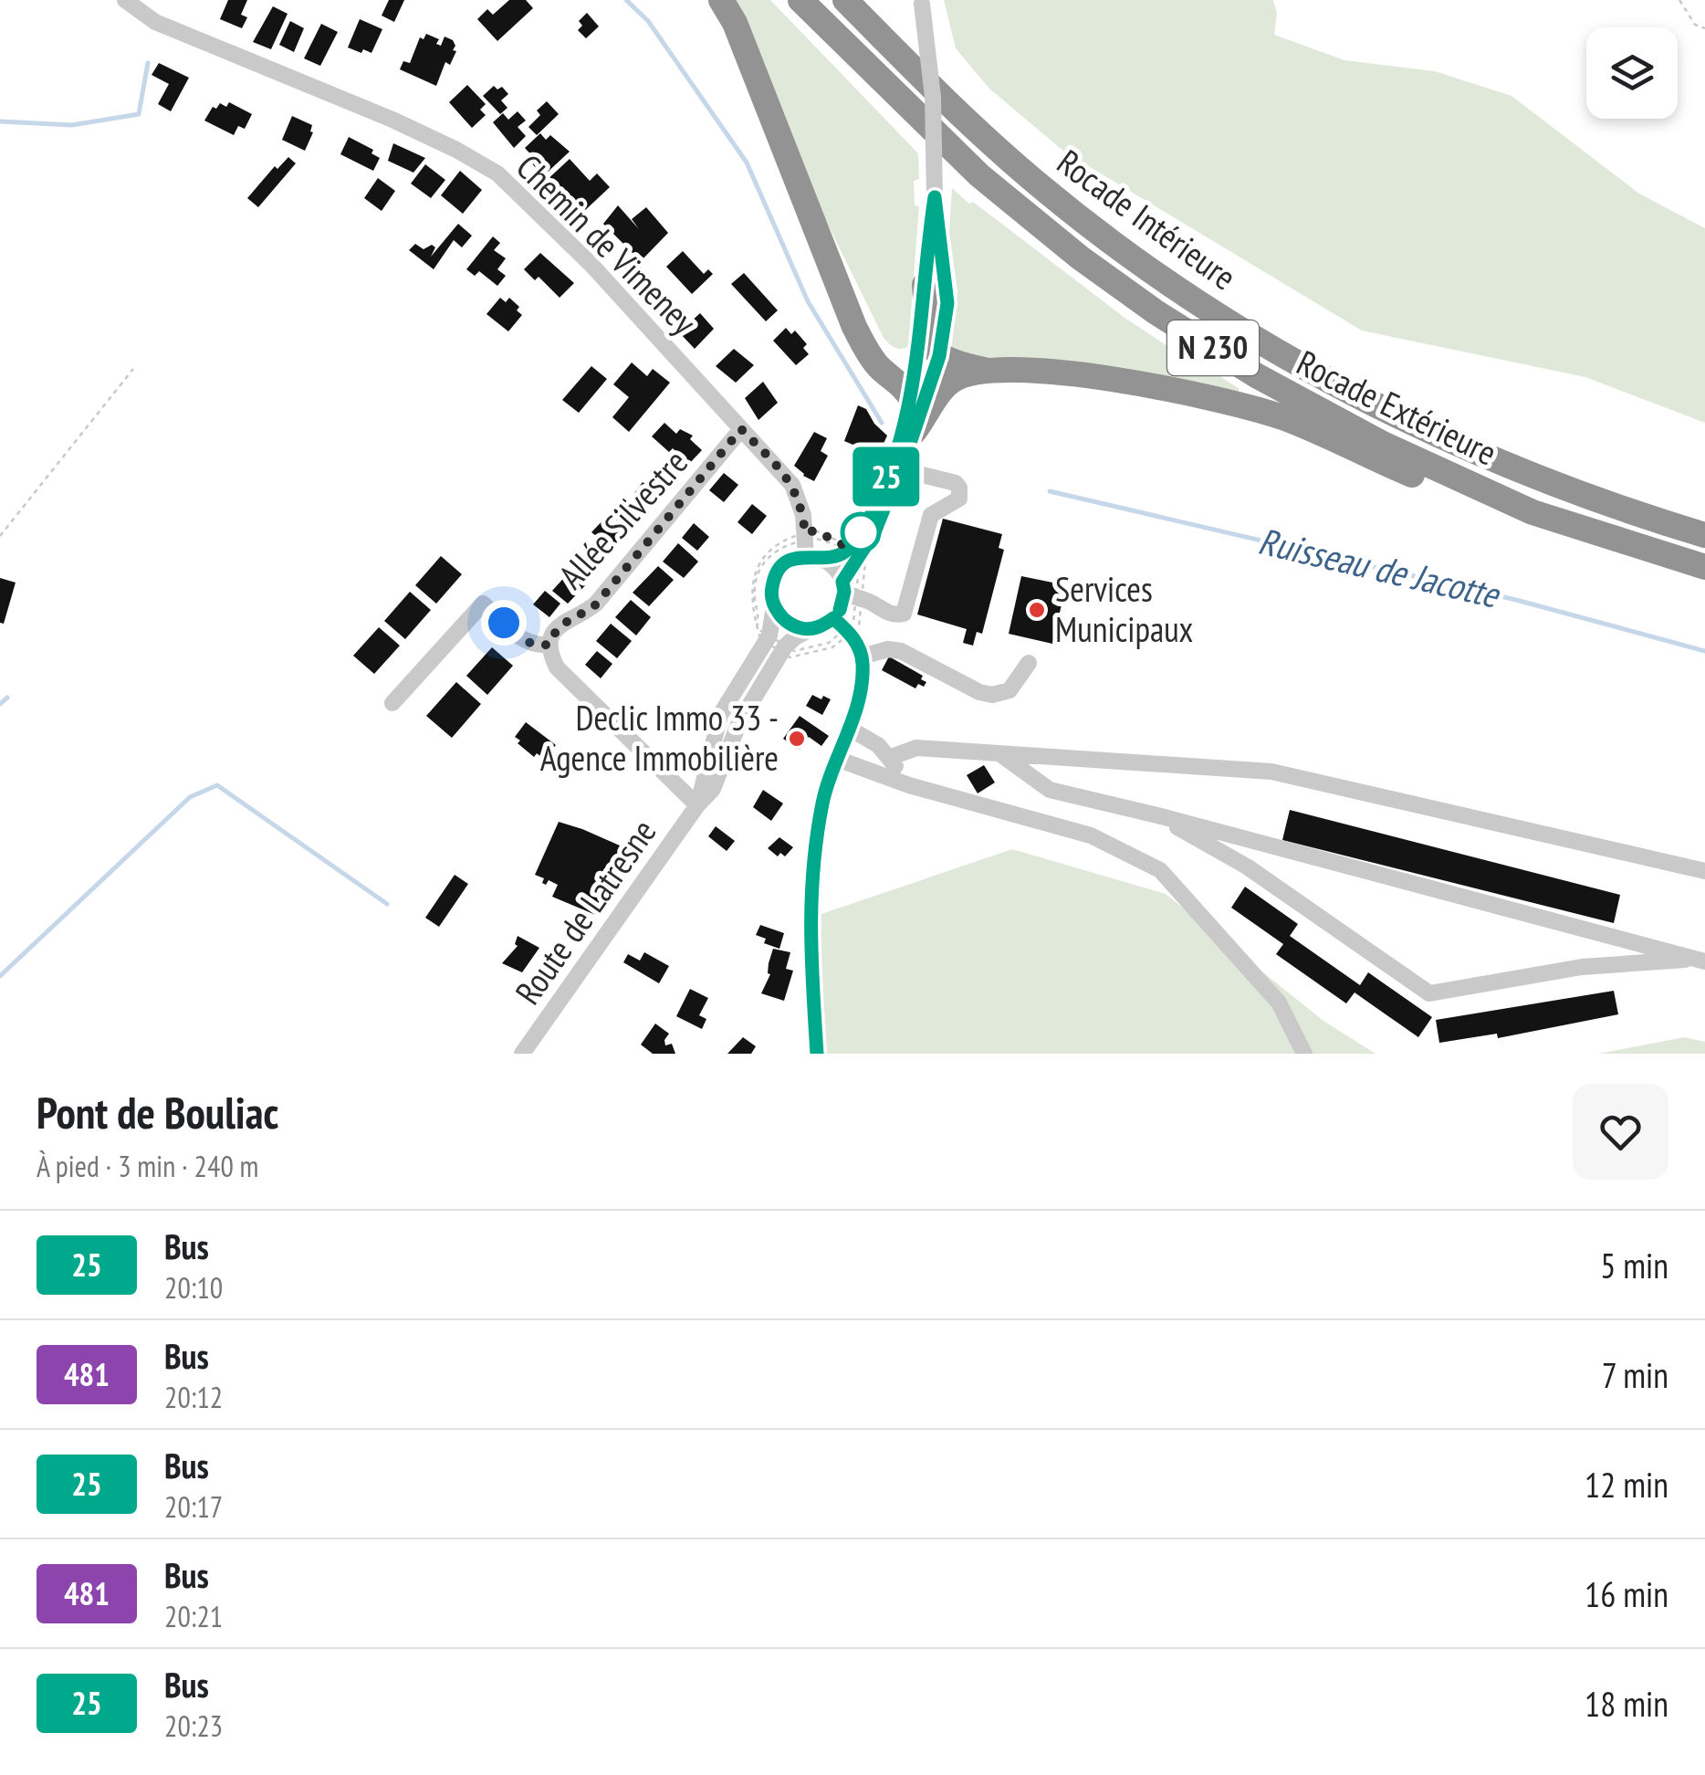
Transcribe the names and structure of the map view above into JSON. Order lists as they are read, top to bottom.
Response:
{
  "streets": {
    "highway": ["Rocade Intérieure", "N 230", "Rocade Extérieure"],
    "street": ["Chemin de Vimeney", "Allée Silvestre", "Route de Latresne"]
  },
  "crossings": [
    ["Chemin de Vimeney", "Allée Silvestre"],
    ["Chemin de Vimeney", "Route de Latresne"]
  ],
  "water": ["Ruisseau de Jacotte"],
  "places": ["Services Municipaux", "Declic Immo 33 - Agence Immobilière"],
  "lines": ["bus line 25"],
  "page": {
    "on_map": "25",
    "heading": ["Pont de Bouliac", "À pied · 3 min · 240 m"],
    "list": [
      {
        "mark": "25",
        "name": "Bus",
        "note": "20:10",
        "value": "5 min"
      },
      {
        "mark": "481",
        "name": "Bus",
        "note": "20:12",
        "value": "7 min"
      },
      {
        "mark": "25",
        "name": "Bus",
        "note": "20:17",
        "value": "12 min"
      },
      {
        "mark": "481",
        "name": "Bus",
        "note": "20:21",
        "value": "16 min"
      },
      {
        "mark": "25",
        "name": "Bus",
        "note": "20:23",
        "value": "18 min"
      }
    ]
  }
}
